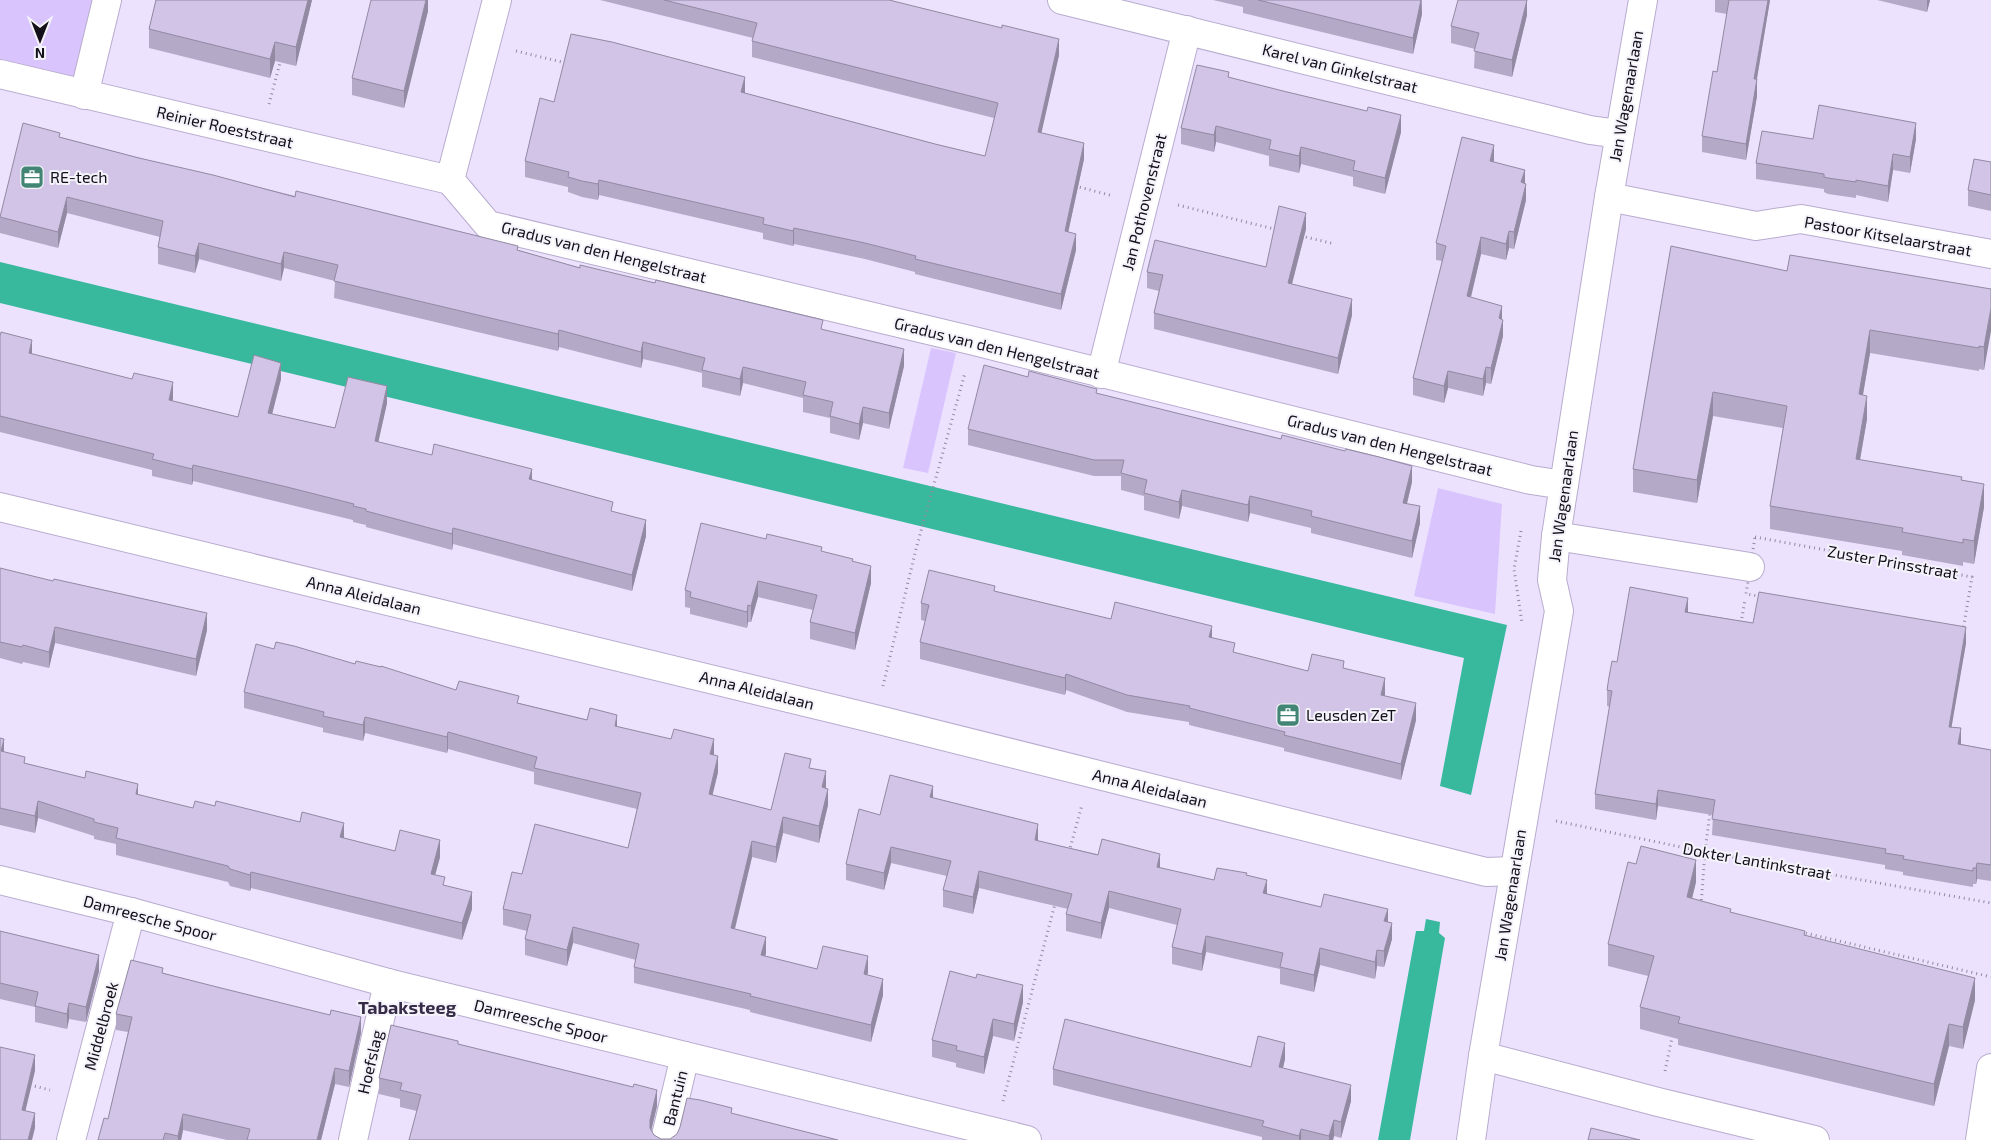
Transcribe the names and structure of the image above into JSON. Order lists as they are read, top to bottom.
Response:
{
  "streets": {
    "street": [
      "Karel van Ginkelstraat",
      "Jan Wagenaarlaan",
      "Reinier Roeststraat",
      "Jan Pothovenstraat",
      "Pastoor Kitselaarstraat",
      "Gradus van den Hengelstraat",
      "Anna Aleidalaan",
      "Damreesche Spoor",
      "Middelbroek",
      "Hoefslag",
      "Bantuin"
    ],
    "path": ["Zuster Prinsstraat", "Dokter Lantinkstraat"]
  },
  "crossings": [
    ["Karel van Ginkelstraat", "Jan Wagenaarlaan"],
    ["Karel van Ginkelstraat", "Jan Pothovenstraat"],
    ["Jan Wagenaarlaan", "Pastoor Kitselaarstraat"],
    ["Jan Wagenaarlaan", "Gradus van den Hengelstraat"],
    ["Jan Wagenaarlaan", "Anna Aleidalaan"],
    ["Jan Wagenaarlaan", "Dokter Lantinkstraat"],
    ["Reinier Roeststraat", "Gradus van den Hengelstraat"],
    ["Jan Pothovenstraat", "Gradus van den Hengelstraat"],
    ["Damreesche Spoor", "Middelbroek"],
    ["Damreesche Spoor", "Hoefslag"],
    ["Damreesche Spoor", "Bantuin"]
  ],
  "districts": ["Tabaksteeg"],
  "places": {
    "office": ["RE-tech", "Leusden ZeT"]
  },
  "north": "bottom"
}
